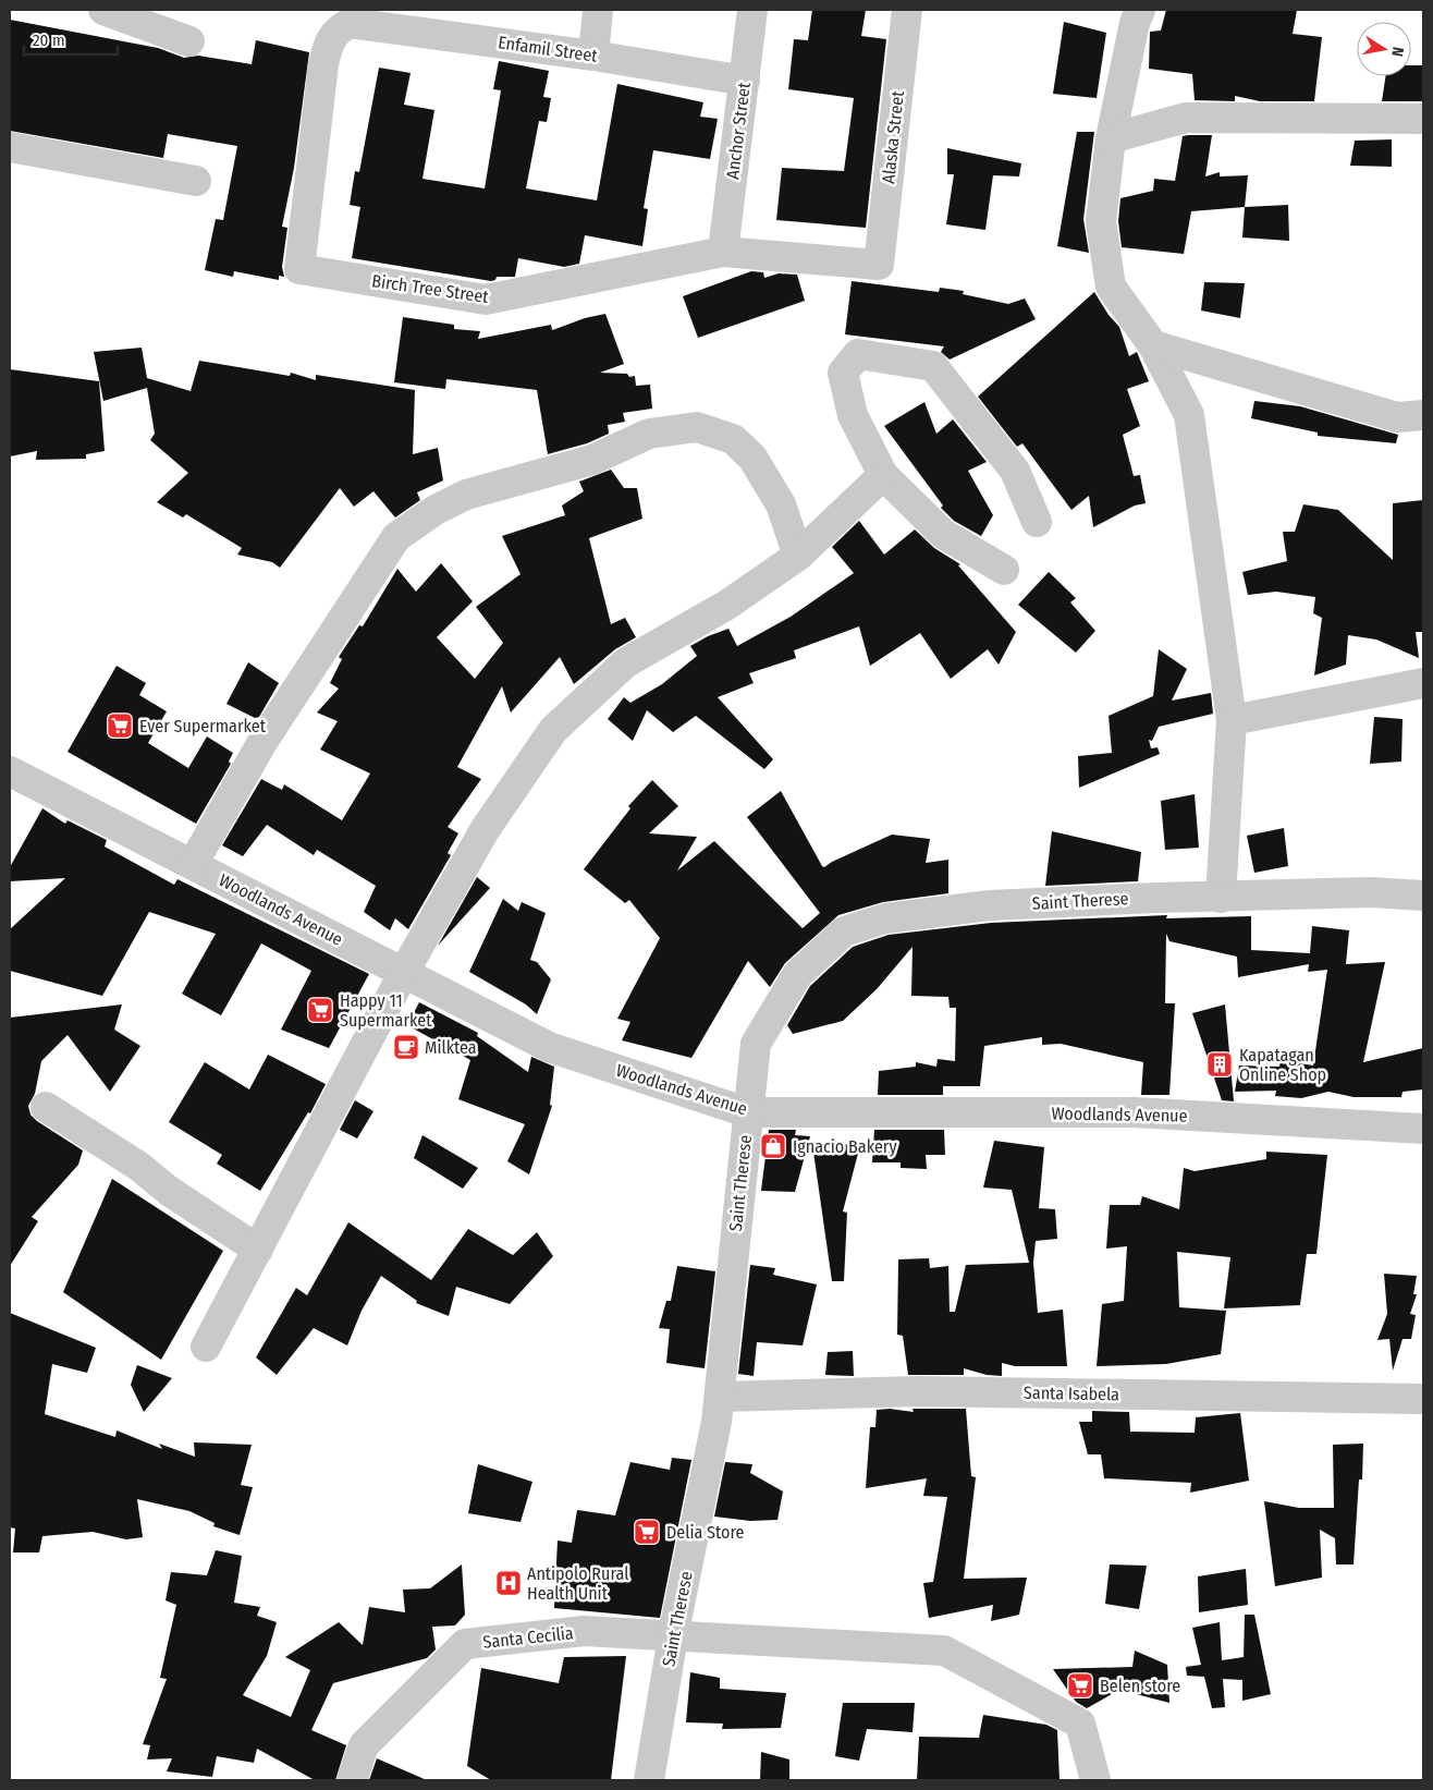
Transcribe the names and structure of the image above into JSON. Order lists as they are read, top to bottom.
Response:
{
  "streets": {
    "street": [
      "Enfamil Street",
      "Anchor Street",
      "Alaska Street",
      "Birch Tree Street",
      "Saint Therese",
      "Woodlands Avenue",
      "Santa Isabela",
      "Santa Cecilia"
    ]
  },
  "crossings": [
    ["Enfamil Street", "Anchor Street"],
    ["Enfamil Street", "Birch Tree Street"],
    ["Anchor Street", "Birch Tree Street"],
    ["Alaska Street", "Birch Tree Street"],
    ["Saint Therese", "Woodlands Avenue"],
    ["Saint Therese", "Santa Isabela"],
    ["Saint Therese", "Santa Cecilia"]
  ],
  "places": {
    "supermarket": [
      "Ever Supermarket",
      "Happy 11 Supermarket",
      "Delia Store",
      "Belen store"
    ],
    "cafe": ["Milktea"],
    "building": ["Kapatagan Online Shop"],
    "shop": ["Ignacio Bakery"],
    "hospital": ["Antipolo Rural Health Unit"]
  },
  "scale_bar": "20 m",
  "north": "right"
}
